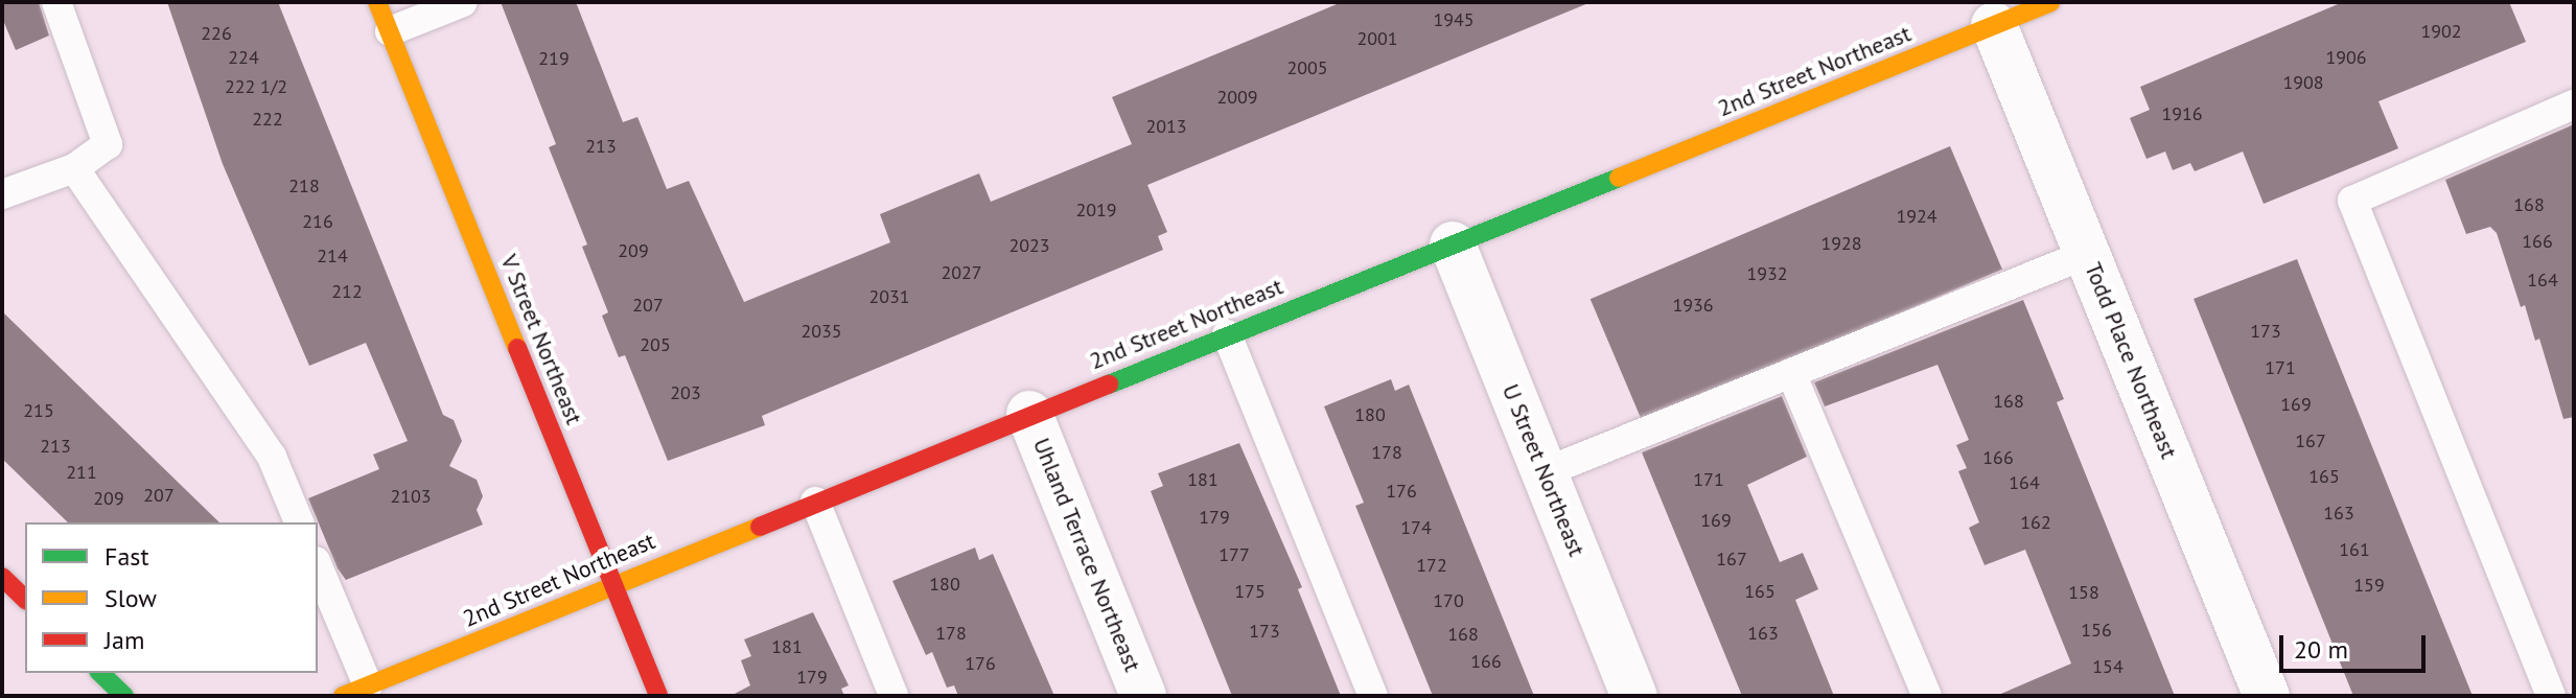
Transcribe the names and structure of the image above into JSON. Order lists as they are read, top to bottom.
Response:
{
  "streets": {
    "street": [
      "2nd Street Northeast",
      "V Street Northeast",
      "Todd Place Northeast",
      "U Street Northeast",
      "Uhland Terrace Northeast"
    ]
  },
  "crossings": [
    ["2nd Street Northeast", "V Street Northeast"],
    ["2nd Street Northeast", "Todd Place Northeast"],
    ["2nd Street Northeast", "U Street Northeast"],
    ["2nd Street Northeast", "Uhland Terrace Northeast"]
  ],
  "house_numbers": [
    "1945",
    "1902",
    "226",
    "2001",
    "224",
    "1906",
    "219",
    "2005",
    "1908",
    "222 1/2",
    "2009",
    "1916",
    "222",
    "2013",
    "213",
    "218",
    "168",
    "2019",
    "1924",
    "216",
    "166",
    "1928",
    "2023",
    "209",
    "214",
    "2027",
    "1932",
    "164",
    "212",
    "2031",
    "207",
    "1936",
    "2035",
    "173",
    "205",
    "171",
    "203",
    "168",
    "169",
    "215",
    "180",
    "167",
    "213",
    "178",
    "166",
    "211",
    "165",
    "181",
    "171",
    "164",
    "176",
    "207",
    "2103",
    "209",
    "163",
    "179",
    "169",
    "162",
    "174",
    "161",
    "177",
    "167",
    "172",
    "180",
    "159",
    "175",
    "165",
    "158",
    "170",
    "156",
    "173",
    "178",
    "163",
    "168",
    "181",
    "166",
    "176",
    "154",
    "179"
  ],
  "legend": ["Fast", "Slow", "Jam"],
  "scale_bar": "20 m"
}
